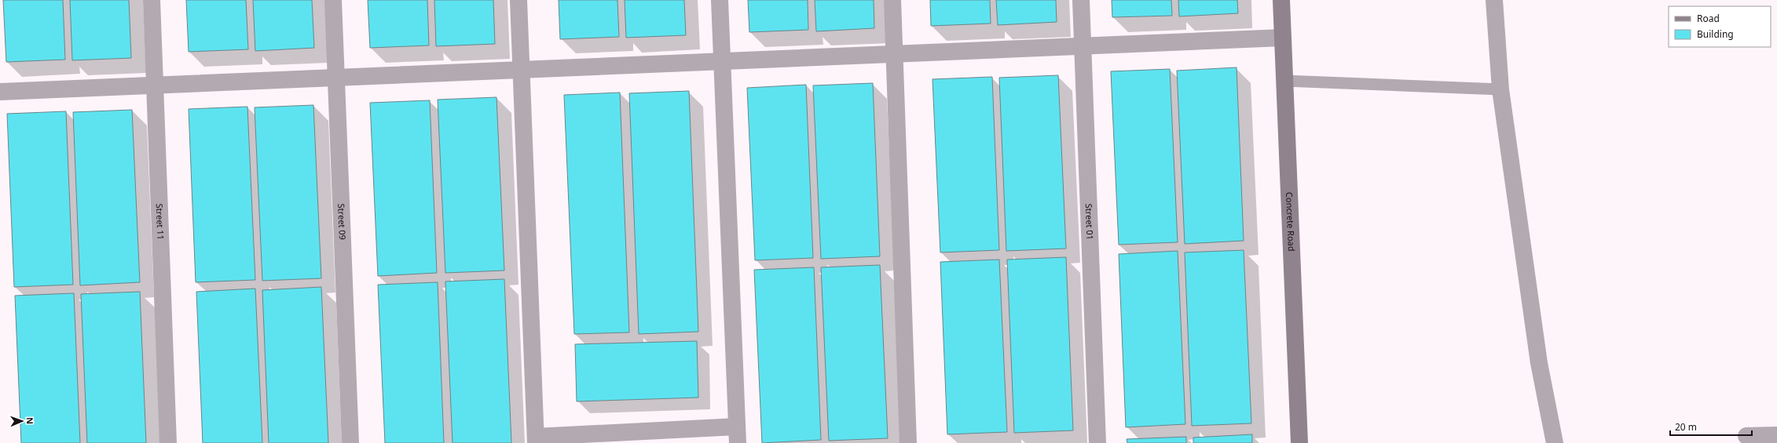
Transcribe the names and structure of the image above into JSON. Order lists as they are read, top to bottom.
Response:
{
  "streets": {
    "street": [
      "Street 01",
      "Street 11",
      "Street 09",
      "Concrete Road"
    ]
  },
  "legend": ["Road", "Building"],
  "scale_bar": "20 m",
  "north": "right"
}
